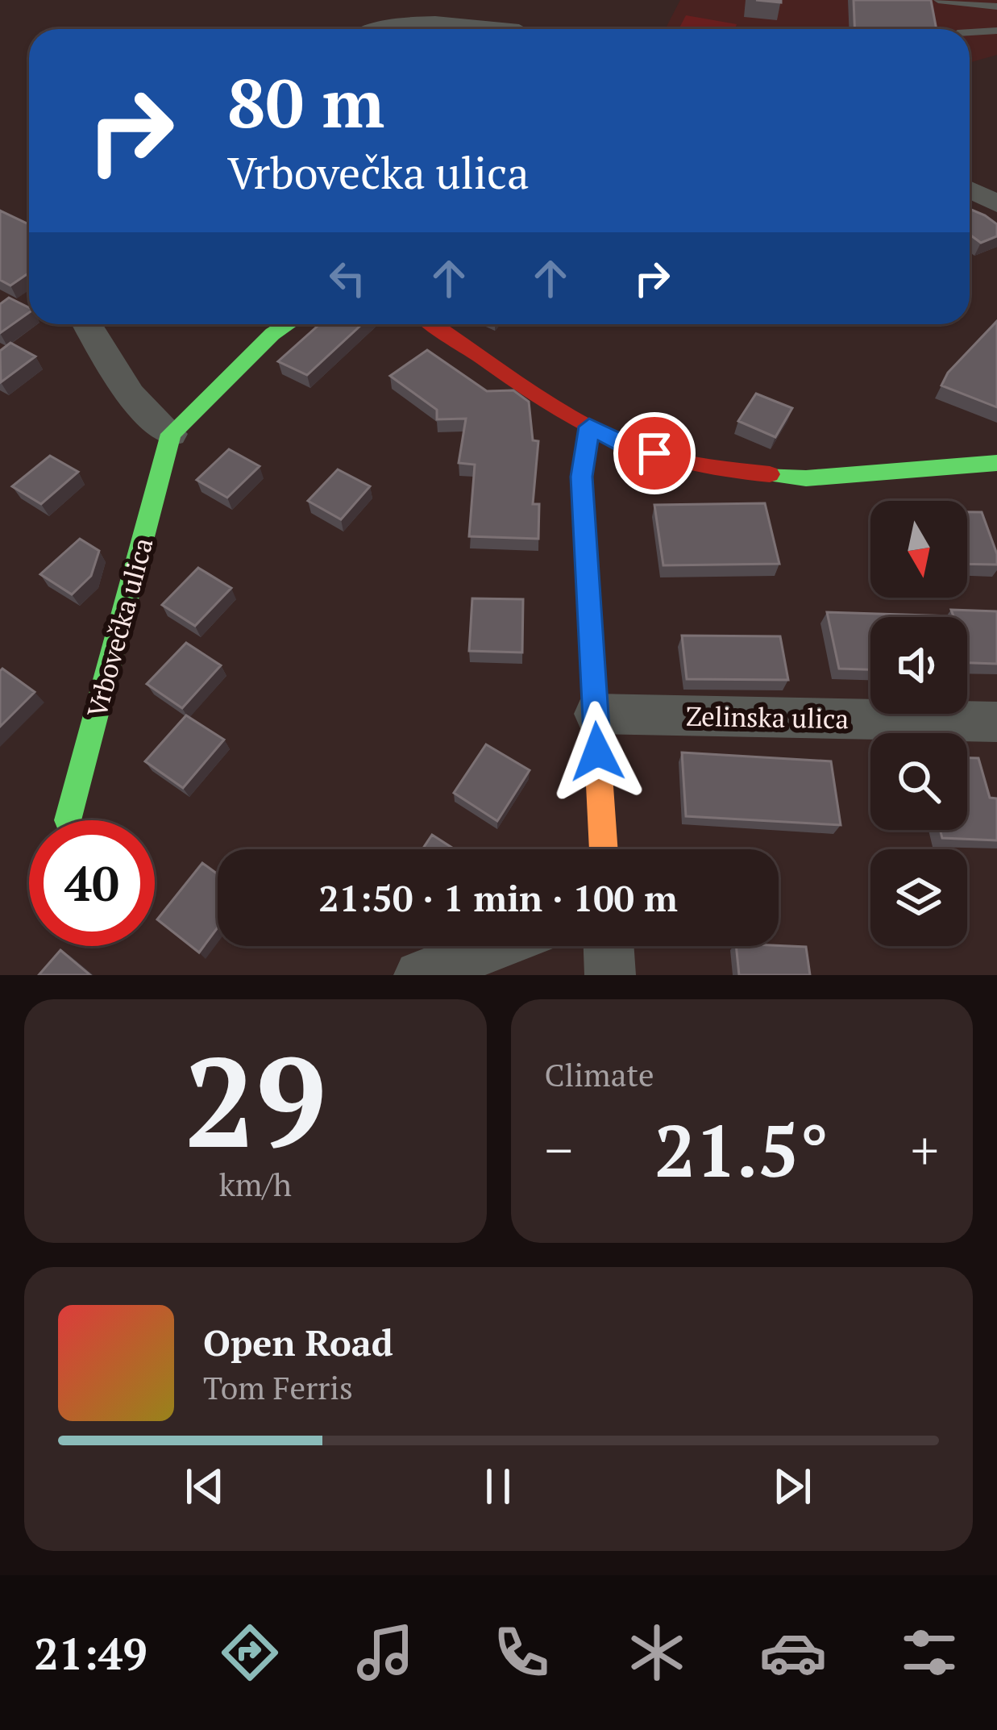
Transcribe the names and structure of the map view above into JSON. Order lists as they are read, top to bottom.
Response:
{
  "streets": {
    "street": ["Vrbovečka ulica", "Zelinska ulica"]
  },
  "north": "bottom",
  "page": {
    "turn": ["80 m", "Vrbovečka ulica"],
    "limit": "40",
    "trip": "21:50 · 1 min · 100 m",
    "tile": [
      ["29", "km/h"],
      "Climate"
    ],
    "heat": ["−", "21.5°", "+"],
    "song": ["Open Road", "Tom Ferris"],
    "tabs": "21:49"
  }
}
